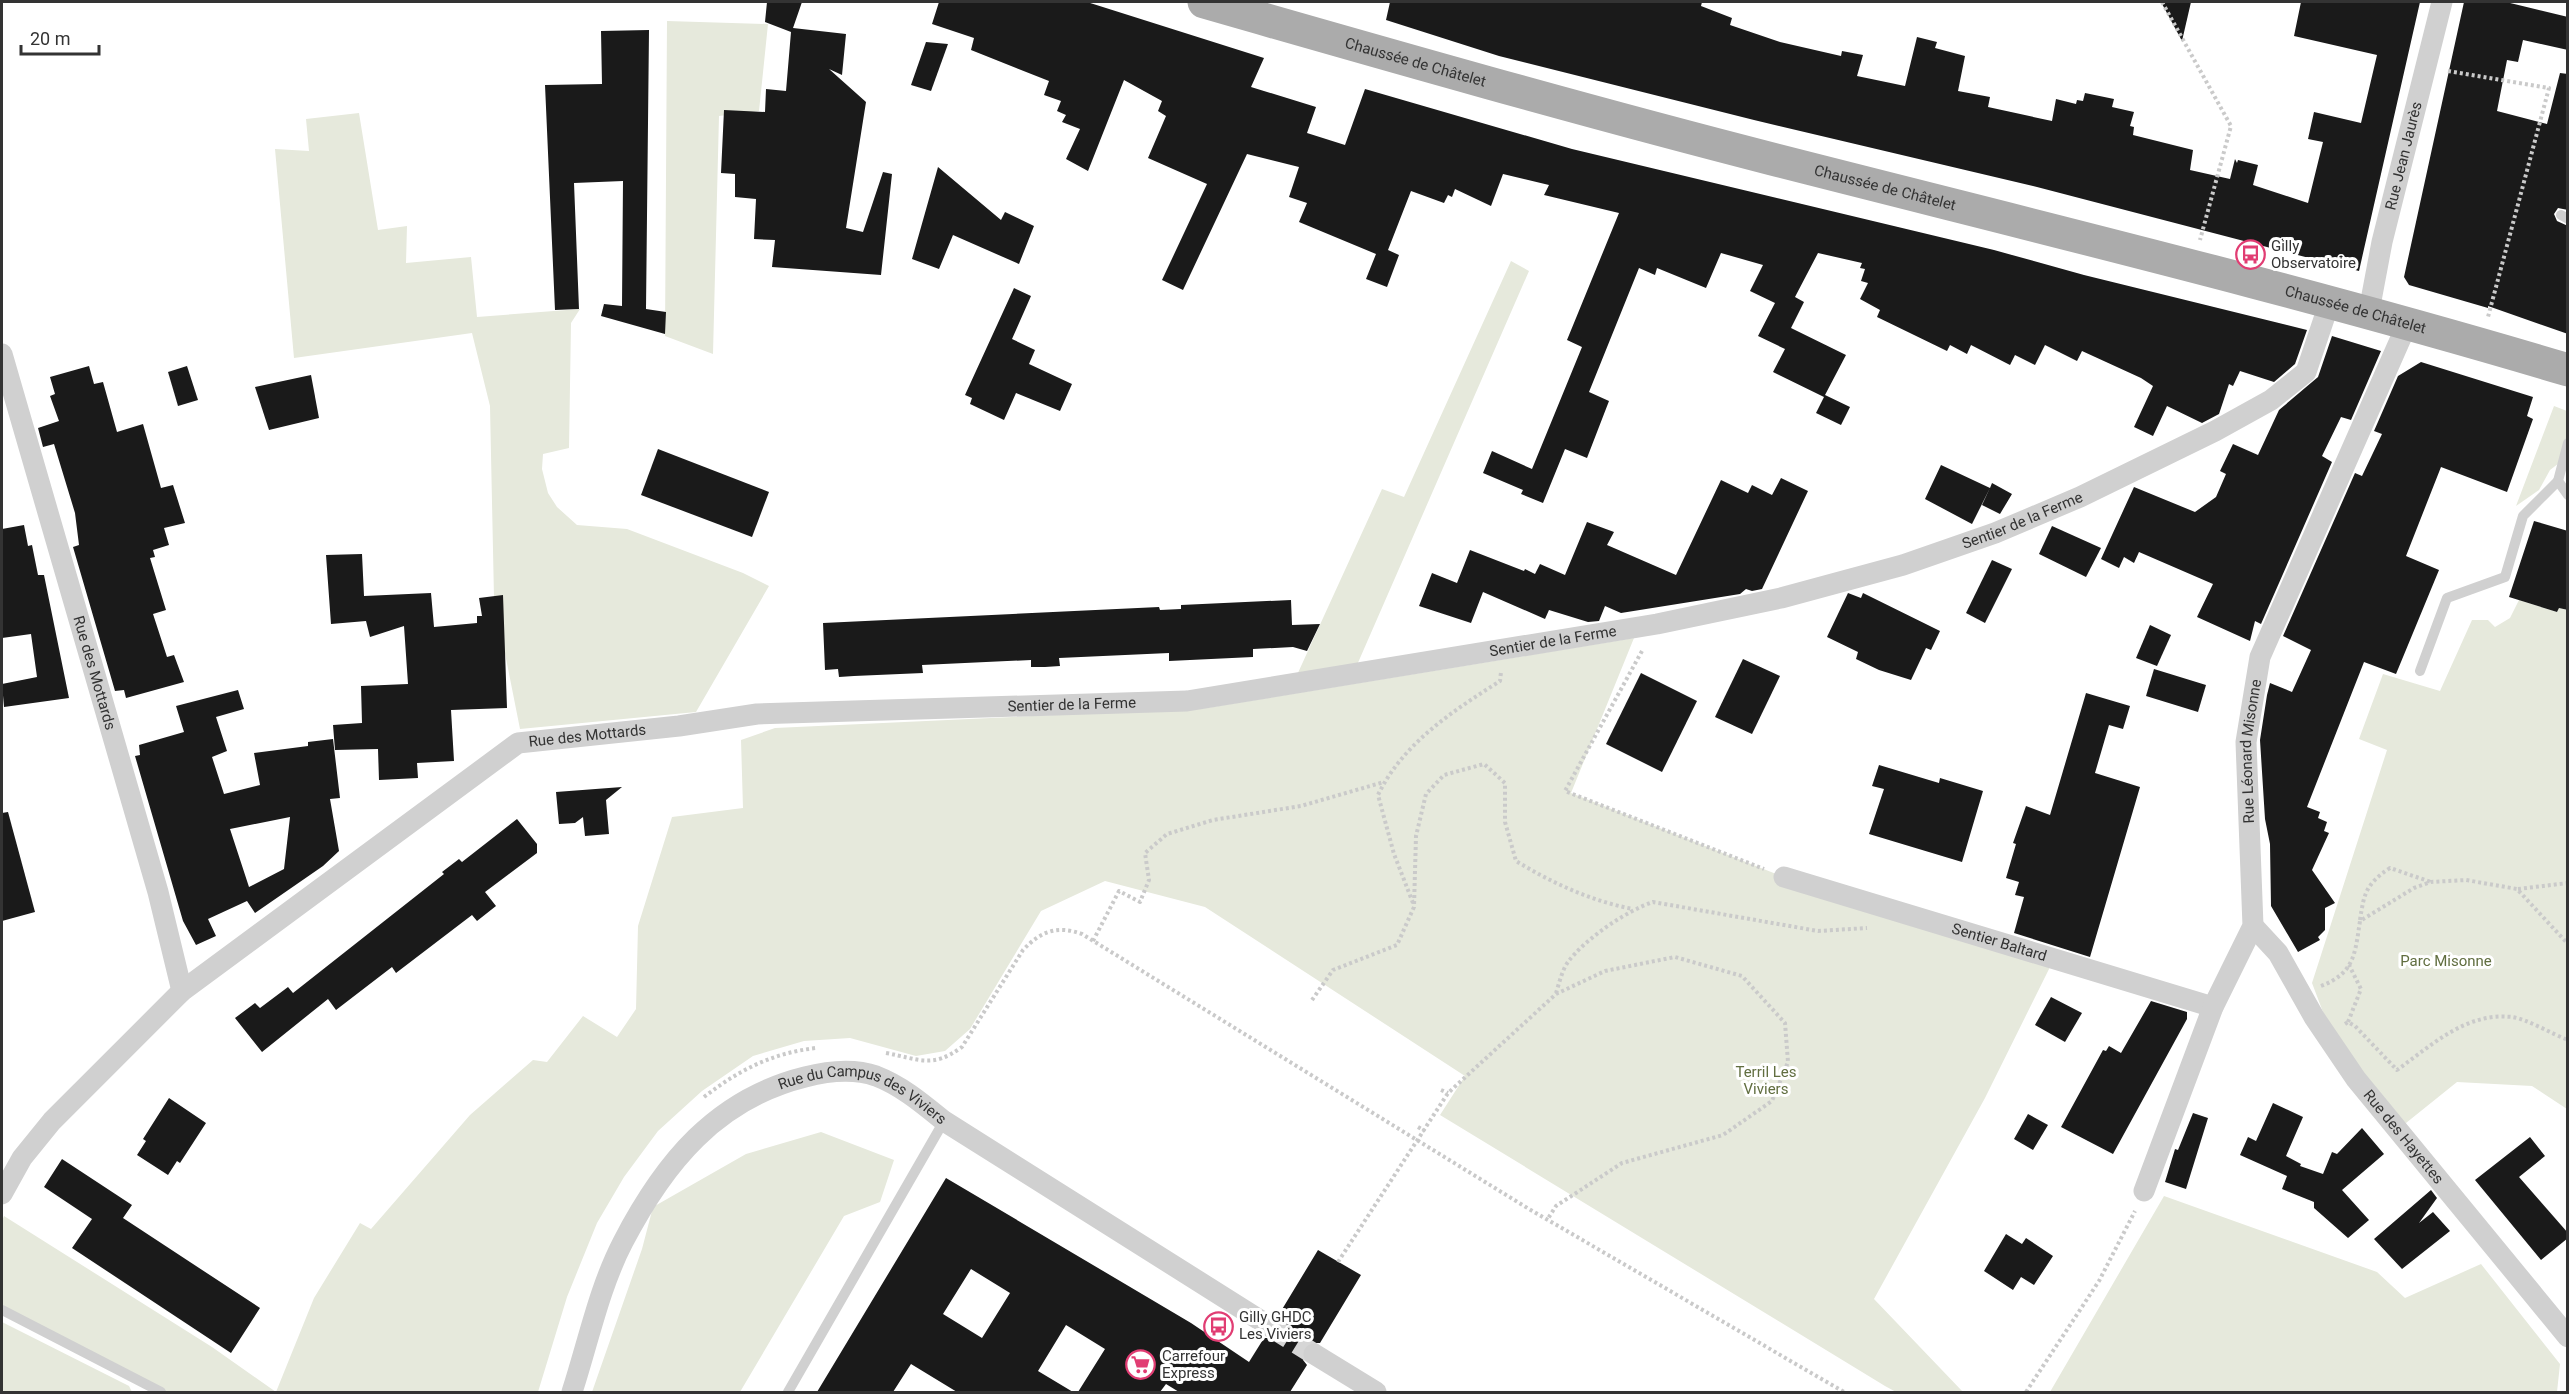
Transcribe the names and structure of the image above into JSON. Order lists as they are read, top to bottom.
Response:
{
  "streets": {
    "main road": ["Chaussée de Châtelet"],
    "street": [
      "Rue Jean Jaurès",
      "Sentier de la Ferme",
      "Rue des Mottards",
      "Rue Léonard Misonne",
      "Sentier Baltard",
      "Rue du Campus des Viviers",
      "Rue des Hayettes"
    ]
  },
  "crossings": [
    ["Chaussée de Châtelet", "Rue Jean Jaurès"],
    ["Chaussée de Châtelet", "Sentier de la Ferme"],
    ["Chaussée de Châtelet", "Rue Léonard Misonne"],
    ["Sentier de la Ferme", "Rue des Mottards"],
    ["Rue Léonard Misonne", "Sentier Baltard"],
    ["Rue Léonard Misonne", "Rue des Hayettes"]
  ],
  "parks": ["Parc Misonne", "Terril Les Viviers"],
  "places": {
    "bus stop": ["Gilly Observatoire", "Gilly GHDC Les Viviers"],
    "supermarket": ["Carrefour Express"]
  },
  "scale_bar": "20 m"
}
